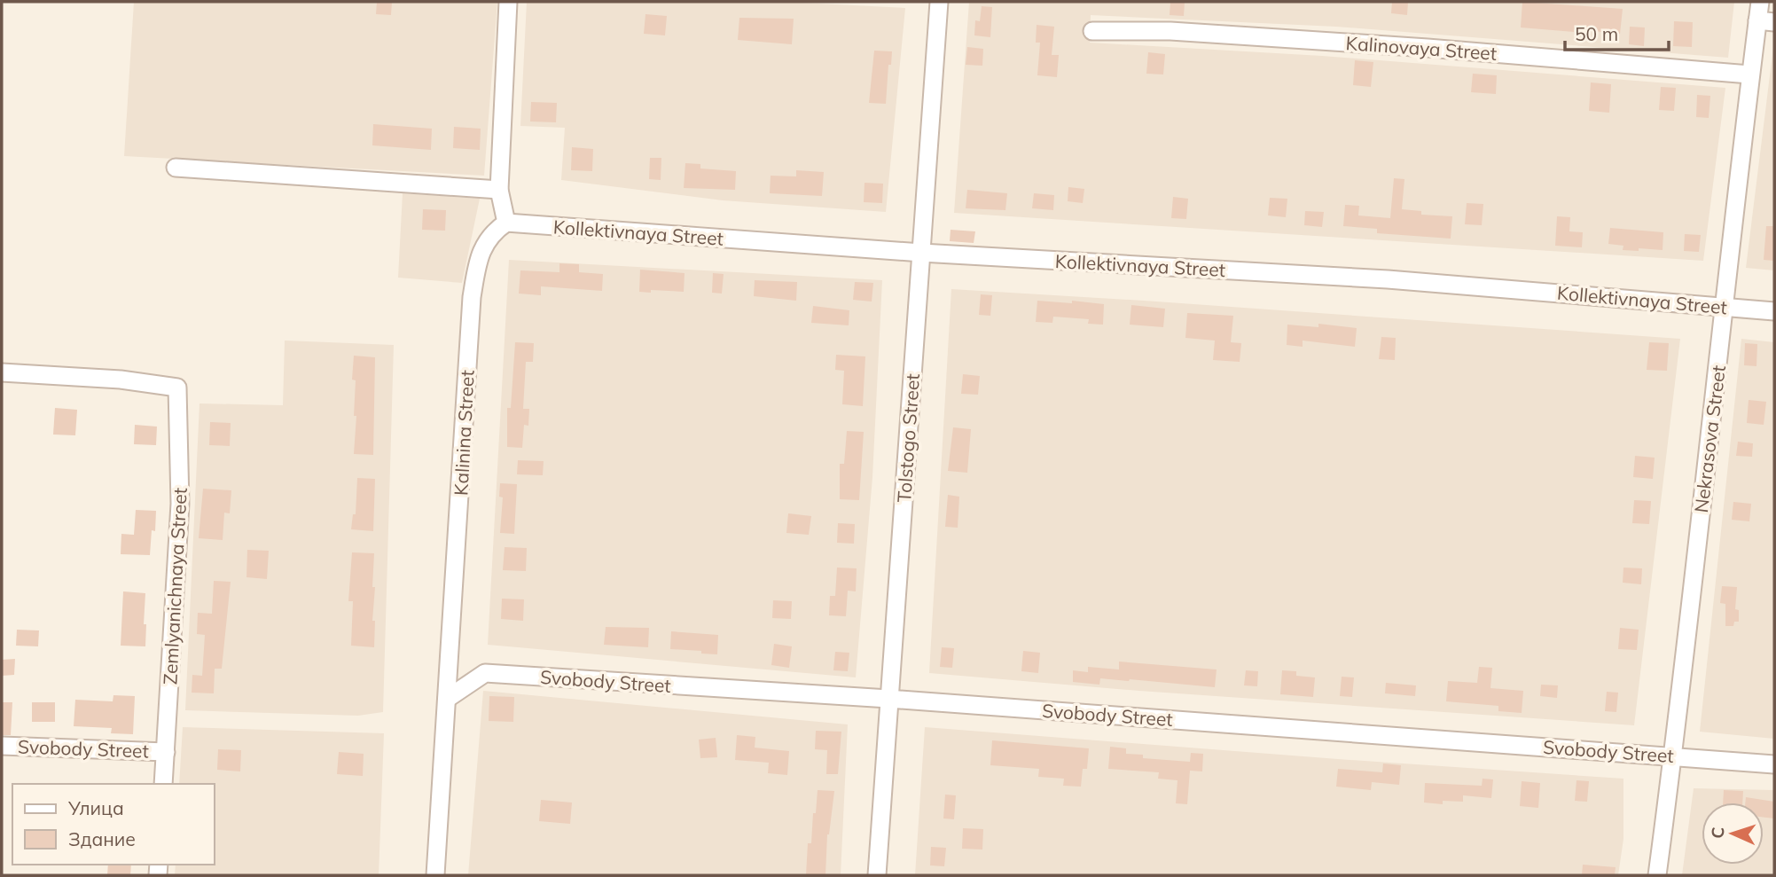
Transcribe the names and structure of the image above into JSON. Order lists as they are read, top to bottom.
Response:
{
  "streets": {
    "street": [
      "Kalinovaya Street",
      "Kollektivnaya Street",
      "Kalinina Street",
      "Tolstogo Street",
      "Nekrasova Street",
      "Zemlyanichnaya Street",
      "Svobody Street"
    ]
  },
  "crossings": [
    ["Kalinovaya Street", "Nekrasova Street"],
    ["Kollektivnaya Street", "Kalinina Street"],
    ["Kollektivnaya Street", "Tolstogo Street"],
    ["Kollektivnaya Street", "Nekrasova Street"],
    ["Kalinina Street", "Svobody Street"],
    ["Tolstogo Street", "Svobody Street"],
    ["Nekrasova Street", "Svobody Street"],
    ["Zemlyanichnaya Street", "Svobody Street"]
  ],
  "legend": ["Улица", "Здание"],
  "scale_bar": "50 m",
  "north": "left"
}
